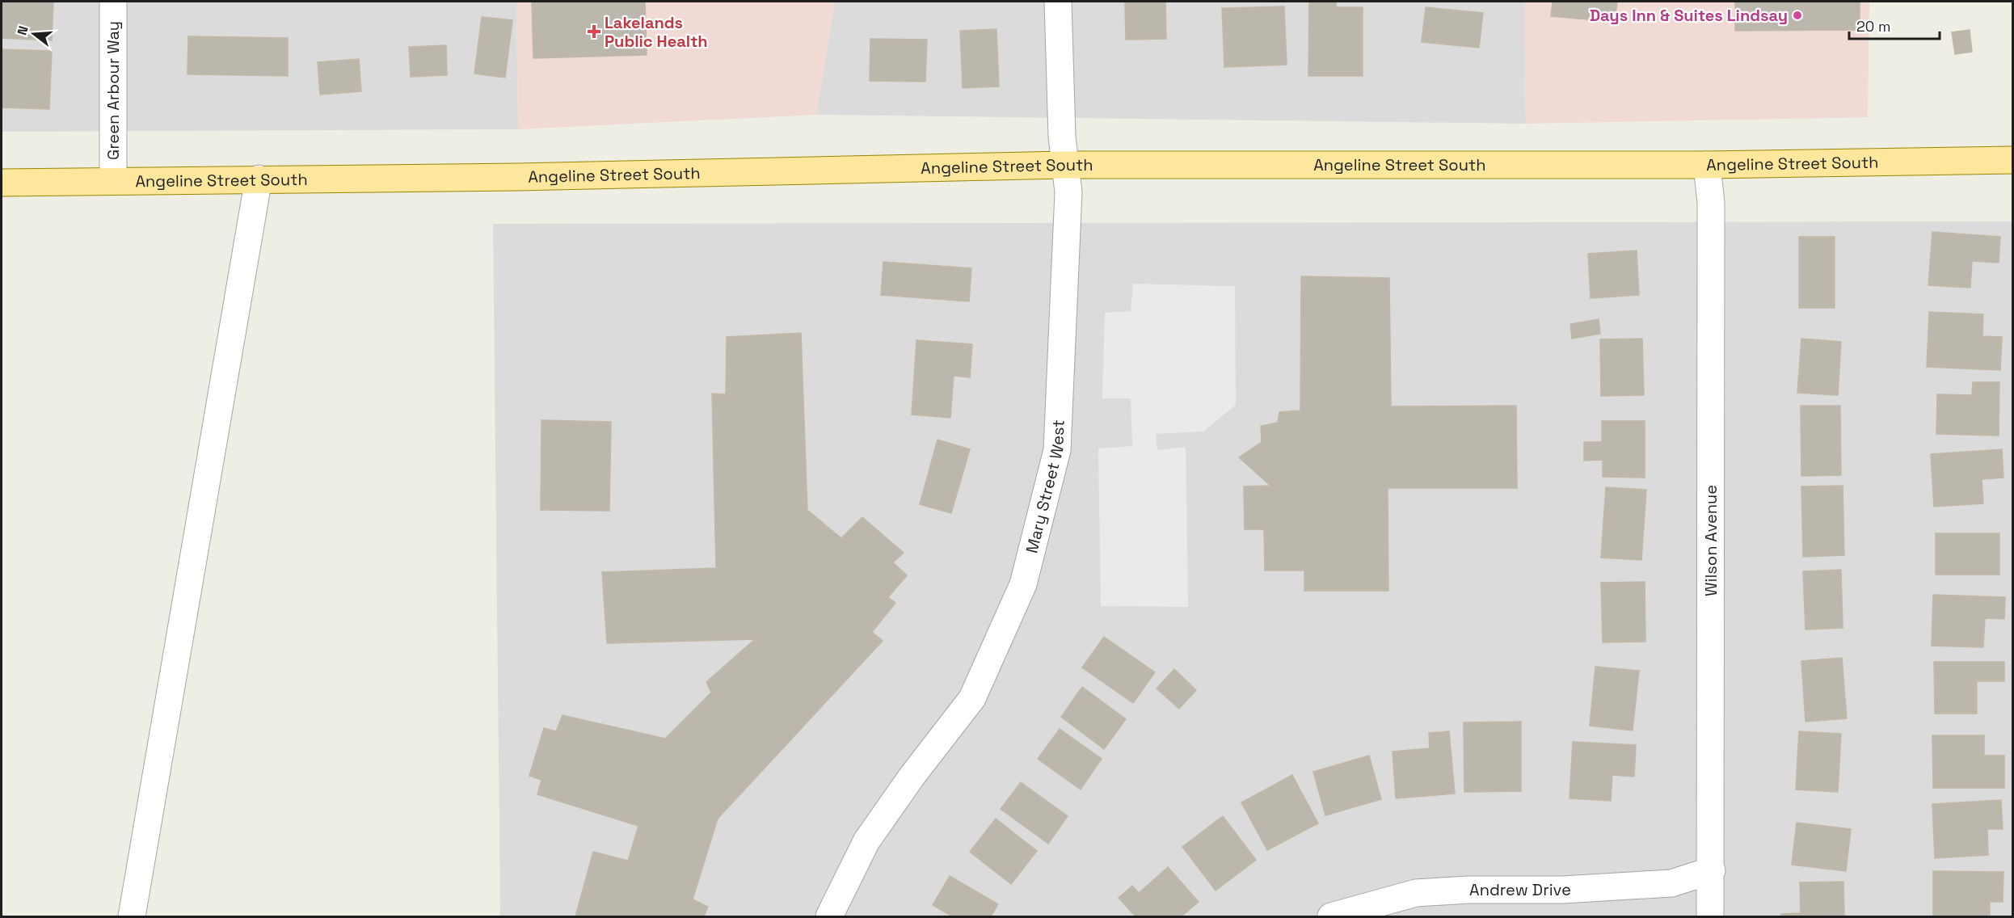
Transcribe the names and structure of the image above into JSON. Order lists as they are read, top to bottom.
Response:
{
  "streets": {
    "main road": ["Angeline Street South"],
    "street": [
      "Green Arbour Way",
      "Mary Street West",
      "Wilson Avenue",
      "Andrew Drive"
    ]
  },
  "crossings": [
    ["Green Arbour Way", "Angeline Street South"],
    ["Angeline Street South", "Mary Street West"],
    ["Angeline Street South", "Wilson Avenue"],
    ["Wilson Avenue", "Andrew Drive"]
  ],
  "places": {
    "other": ["Days Inn & Suites Lindsay"],
    "health": ["Lakelands Public Health"]
  },
  "scale_bar": "20 m",
  "north": "left"
}
